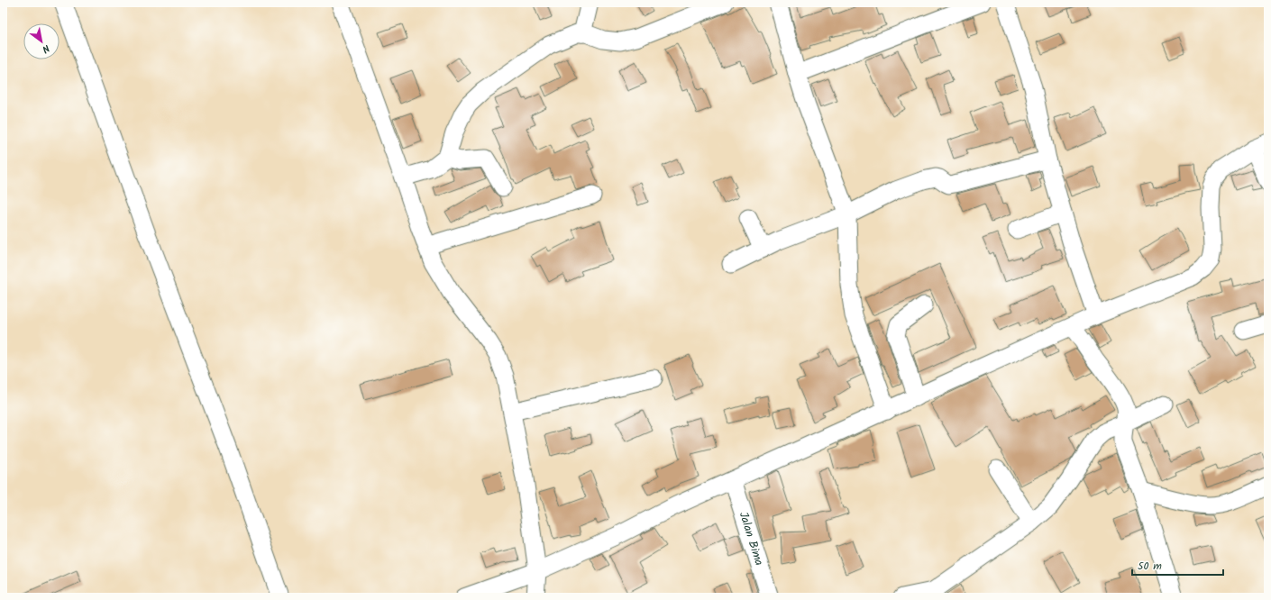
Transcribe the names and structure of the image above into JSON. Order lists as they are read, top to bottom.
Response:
{
  "streets": {
    "street": ["Jalan Bima"]
  },
  "scale_bar": "50 m",
  "north": "bottom right"
}
